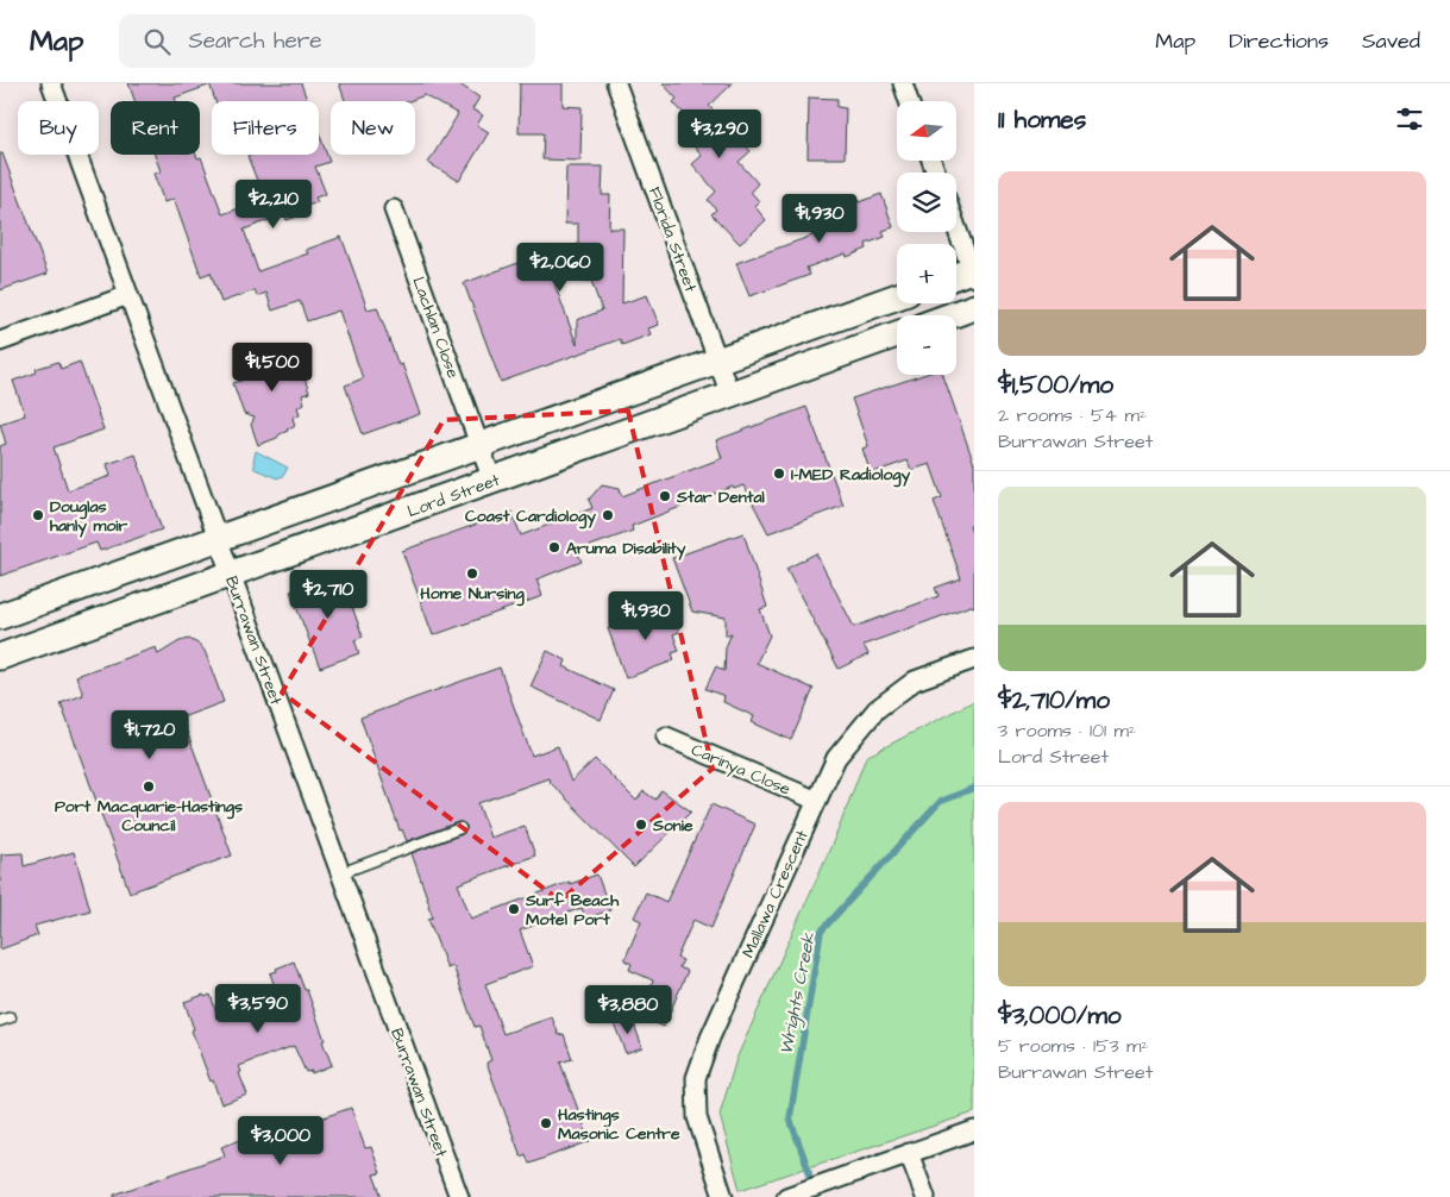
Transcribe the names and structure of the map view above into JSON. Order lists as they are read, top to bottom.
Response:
{
  "streets": {
    "main road": ["Lord Street"],
    "street": [
      "Florida Street",
      "Lachlan Close",
      "Burrawan Street",
      "Carinya Close",
      "Mallawa Crescent"
    ]
  },
  "crossings": [
    ["Florida Street", "Lord Street"],
    ["Lachlan Close", "Lord Street"],
    ["Lord Street", "Burrawan Street"],
    ["Carinya Close", "Mallawa Crescent"]
  ],
  "water": ["Wrights Creek"],
  "places": [
    "I-MED Radiology",
    "Star Dental",
    "Douglas hanly moir",
    "Coast Cardiology",
    "Aruma Disability",
    "Home Nursing",
    "Port Macquarie-Hastings Council",
    "Sonie",
    "Surf Beach Motel Port",
    "Hastings Masonic Centre"
  ],
  "north": "left",
  "page": {
    "header": "Map",
    "search": "Search here",
    "nav": ["Map", "Directions", "Saved"],
    "heading": "11 homes",
    "map_buttons": ["+", "−"],
    "chip": [
      "Buy",
      "Rent",
      "Filters",
      "New"
    ],
    "price": [
      "$3,290",
      "$2,210",
      "$1,930",
      "$2,060",
      "$1,500",
      "$2,710",
      "$1,930",
      "$1,720",
      "$3,590",
      "$3,880",
      "$3,000"
    ],
    "list": [
      {
        "name": "$1,500/mo",
        "note": "2 rooms · 54 m² · Burrawan Street"
      },
      {
        "name": "$2,710/mo",
        "note": "3 rooms · 101 m² · Lord Street"
      },
      {
        "name": "$3,000/mo",
        "note": "5 rooms · 153 m² · Burrawan Street"
      }
    ]
  }
}
